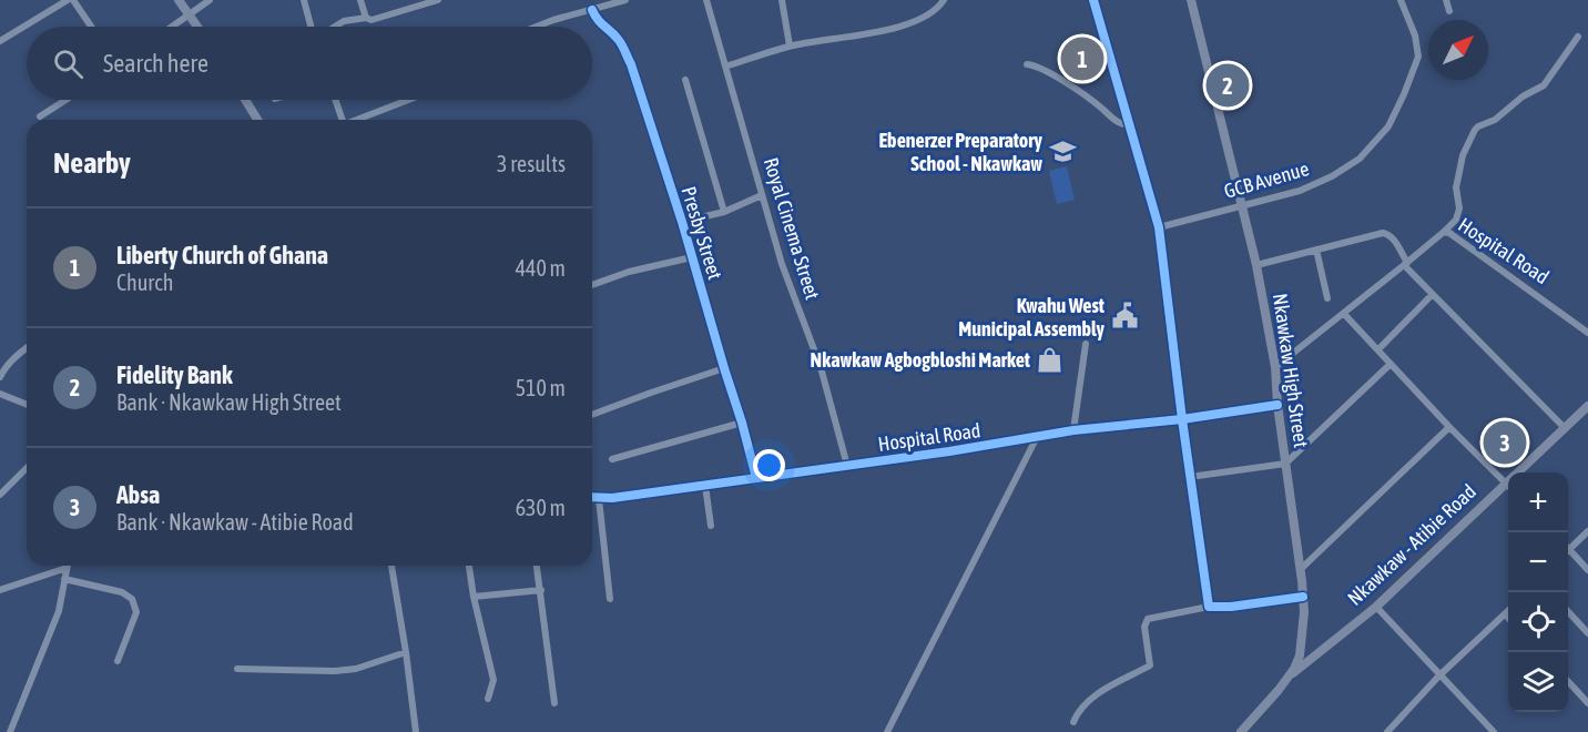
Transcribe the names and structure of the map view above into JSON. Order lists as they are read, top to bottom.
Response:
{
  "streets": {
    "main road": ["Hospital Road", "Nkawkaw High Street", "Nkawkaw - Atibie Road"],
    "street": ["GCB Avenue", "Royal Cinema Street", "Presby Street"]
  },
  "crossings": [
    ["GCB Avenue", "Nkawkaw High Street"],
    ["Royal Cinema Street", "Hospital Road"],
    ["Presby Street", "Hospital Road"],
    ["Hospital Road", "Nkawkaw High Street"],
    ["Nkawkaw High Street", "Nkawkaw - Atibie Road"]
  ],
  "places": {
    "school or university": ["Ebenerzer Preparatory School - Nkawkaw"],
    "public building": ["Kwahu West Municipal Assembly"],
    "shop": ["Nkawkaw Agbogbloshi Market"]
  },
  "north": "top right",
  "page": {
    "search": "Search here",
    "pins": ["1", "2", "3"],
    "heading": ["Nearby", "3 results"],
    "list": [
      {
        "mark": "1",
        "name": "Liberty Church of Ghana",
        "note": "Church",
        "value": "440 m"
      },
      {
        "mark": "2",
        "name": "Fidelity Bank",
        "note": "Bank · Nkawkaw High Street",
        "value": "510 m"
      },
      {
        "mark": "3",
        "name": "Absa",
        "note": "Bank · Nkawkaw - Atibie Road",
        "value": "630 m"
      }
    ],
    "map_buttons": ["+", "−"]
  }
}
